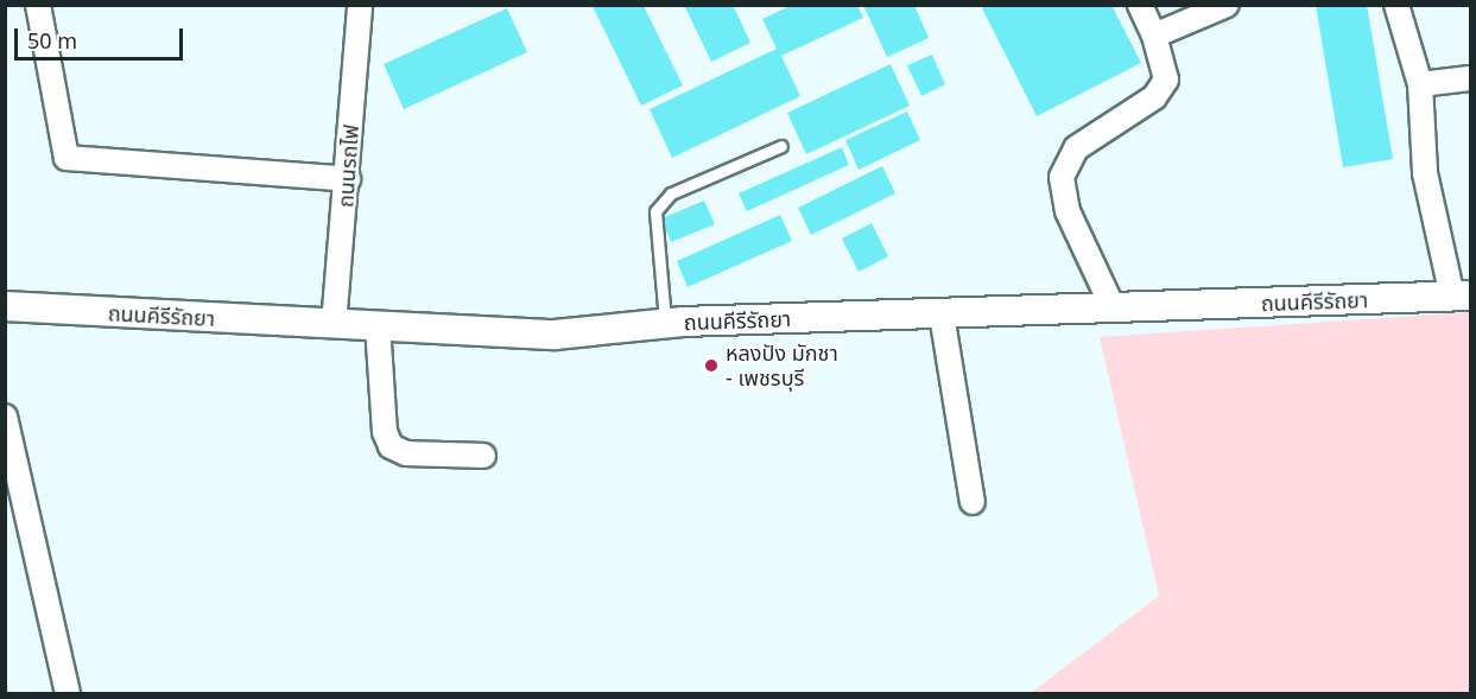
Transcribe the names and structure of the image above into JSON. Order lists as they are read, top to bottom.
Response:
{
  "streets": {
    "street": ["ถนนรถไฟ", "ถนนคีรีรัถยา"]
  },
  "crossings": [
    ["ถนนรถไฟ", "ถนนคีรีรัถยา"]
  ],
  "places": ["หลงปัง มักชา - เพชรบุรี"],
  "scale_bar": "50 m"
}
